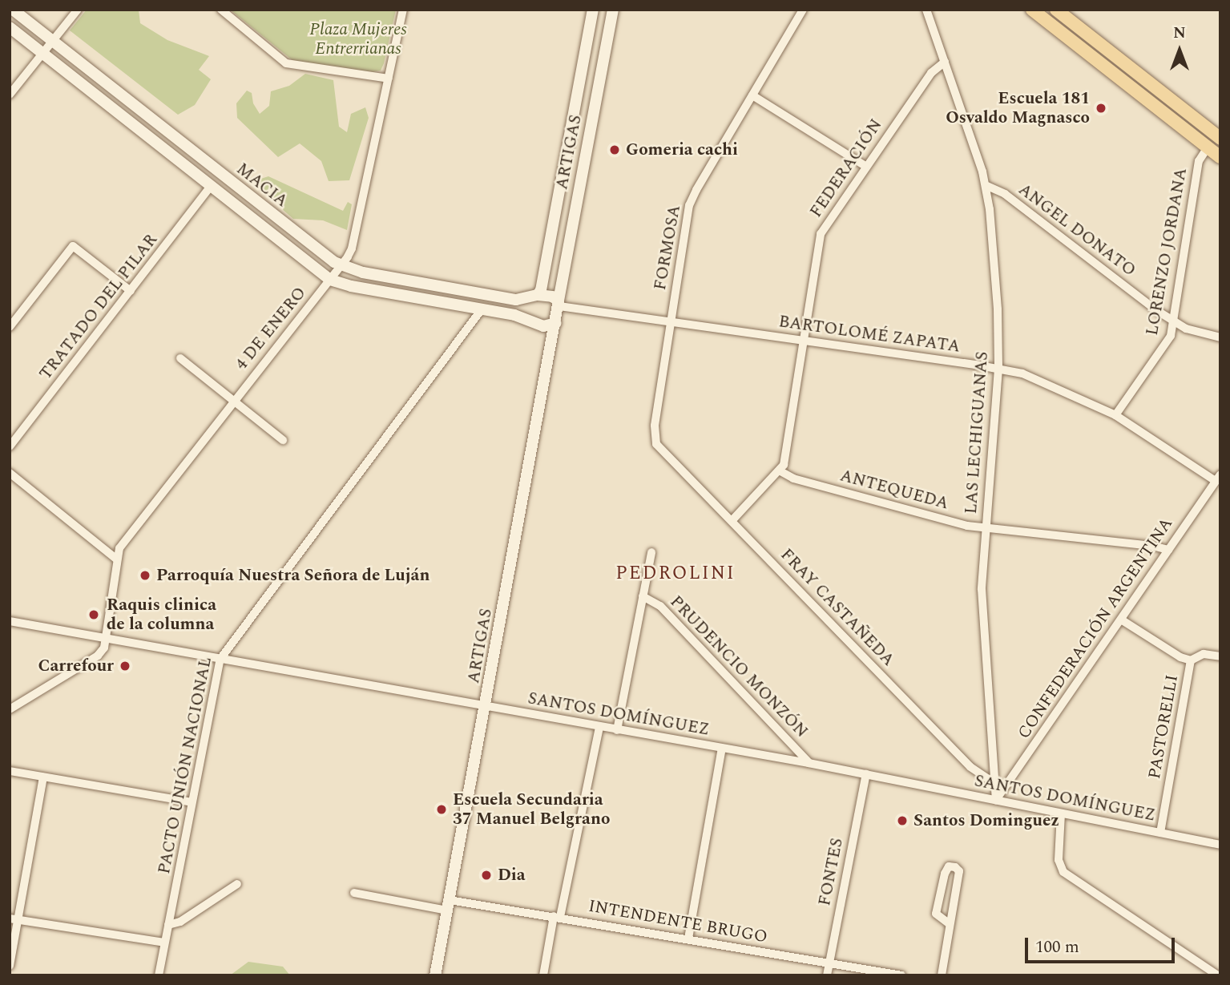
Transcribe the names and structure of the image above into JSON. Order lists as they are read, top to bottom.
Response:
{
  "streets": {
    "street": [
      "ARTIGAS",
      "FEDERACIÓN",
      "MACIA",
      "ANGEL DONATO",
      "FORMOSA",
      "LORENZO JORDANA",
      "TRATADO DEL PILAR",
      "4 DE ENERO",
      "BARTOLOMÉ ZAPATA",
      "LAS LECHIGUANAS",
      "ANTEQUEDA",
      "FRAY CASTAÑEDA",
      "CONFEDERACIÓN ARGENTINA",
      "PRUDENCIO MONZÓN",
      "SANTOS DOMÍNGUEZ",
      "PASTORELLI",
      "PACTO UNIÓN NACIONAL",
      "FONTES",
      "INTENDENTE BRUGO"
    ]
  },
  "crossings": [
    ["ARTIGAS", "MACIA"],
    ["ARTIGAS", "BARTOLOMÉ ZAPATA"],
    ["ARTIGAS", "SANTOS DOMÍNGUEZ"],
    ["ARTIGAS", "INTENDENTE BRUGO"],
    ["FEDERACIÓN", "BARTOLOMÉ ZAPATA"],
    ["FEDERACIÓN", "LAS LECHIGUANAS"],
    ["FEDERACIÓN", "ANTEQUEDA"],
    ["FEDERACIÓN", "FRAY CASTAÑEDA"],
    ["MACIA", "TRATADO DEL PILAR"],
    ["MACIA", "4 DE ENERO"],
    ["MACIA", "BARTOLOMÉ ZAPATA"],
    ["MACIA", "PACTO UNIÓN NACIONAL"],
    ["ANGEL DONATO", "LORENZO JORDANA"],
    ["ANGEL DONATO", "LAS LECHIGUANAS"],
    ["FORMOSA", "BARTOLOMÉ ZAPATA"],
    ["FORMOSA", "FRAY CASTAÑEDA"],
    ["LORENZO JORDANA", "BARTOLOMÉ ZAPATA"],
    ["4 DE ENERO", "SANTOS DOMÍNGUEZ"],
    ["BARTOLOMÉ ZAPATA", "LAS LECHIGUANAS"],
    ["BARTOLOMÉ ZAPATA", "CONFEDERACIÓN ARGENTINA"],
    ["LAS LECHIGUANAS", "ANTEQUEDA"],
    ["LAS LECHIGUANAS", "FRAY CASTAÑEDA"],
    ["LAS LECHIGUANAS", "CONFEDERACIÓN ARGENTINA"],
    ["LAS LECHIGUANAS", "SANTOS DOMÍNGUEZ"],
    ["ANTEQUEDA", "CONFEDERACIÓN ARGENTINA"],
    ["CONFEDERACIÓN ARGENTINA", "SANTOS DOMÍNGUEZ"],
    ["PRUDENCIO MONZÓN", "SANTOS DOMÍNGUEZ"],
    ["SANTOS DOMÍNGUEZ", "PASTORELLI"],
    ["SANTOS DOMÍNGUEZ", "PACTO UNIÓN NACIONAL"],
    ["SANTOS DOMÍNGUEZ", "FONTES"],
    ["FONTES", "INTENDENTE BRUGO"]
  ],
  "districts": ["PEDROLINI"],
  "parks": ["Plaza Mujeres Entrerrianas"],
  "places": [
    "Escuela 181 Osvaldo Magnasco",
    "Gomeria cachi",
    "Parroquía Nuestra Señora de Luján",
    "Raquis clinica de la columna",
    "Carrefour",
    "Escuela Secundaria 37 Manuel Belgrano",
    "Santos Dominguez",
    "Dia"
  ],
  "scale_bar": "100 m",
  "north": "top"
}
